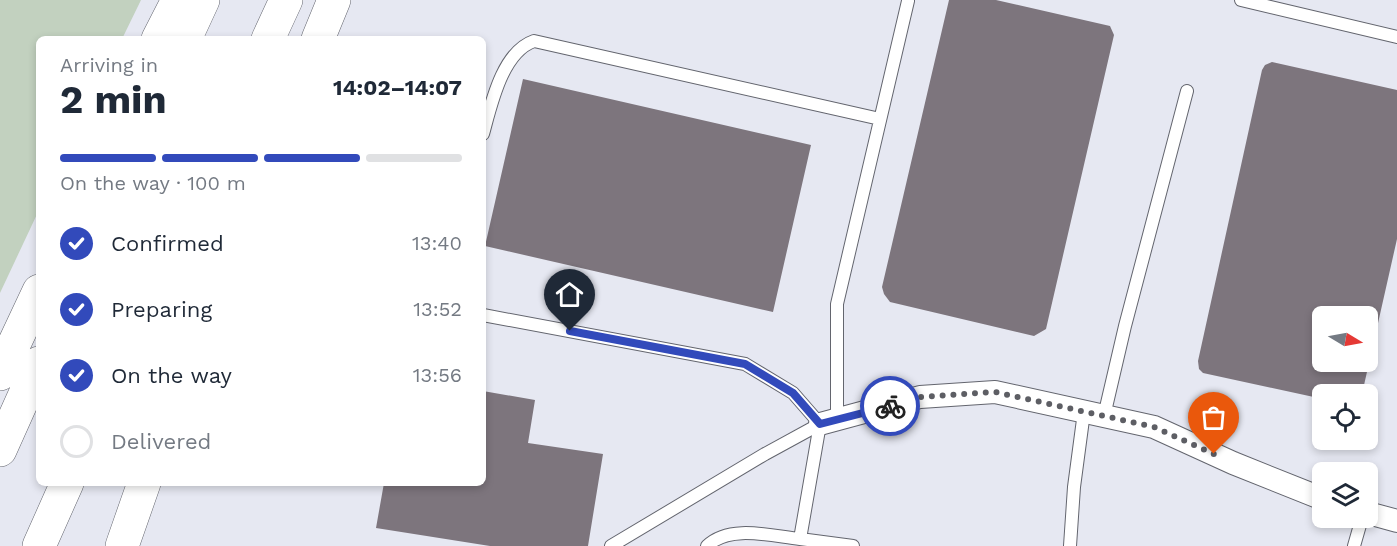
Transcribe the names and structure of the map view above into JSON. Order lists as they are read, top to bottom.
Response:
{
  "north": "right",
  "page": {
    "heading": ["2 min", "Arriving in", "14:02–14:07"],
    "bar": "On the way · 100 m",
    "list": [
      ["Confirmed", "13:40"],
      ["Preparing", "13:52"],
      ["On the way", "13:56"],
      "Delivered"
    ]
  }
}
